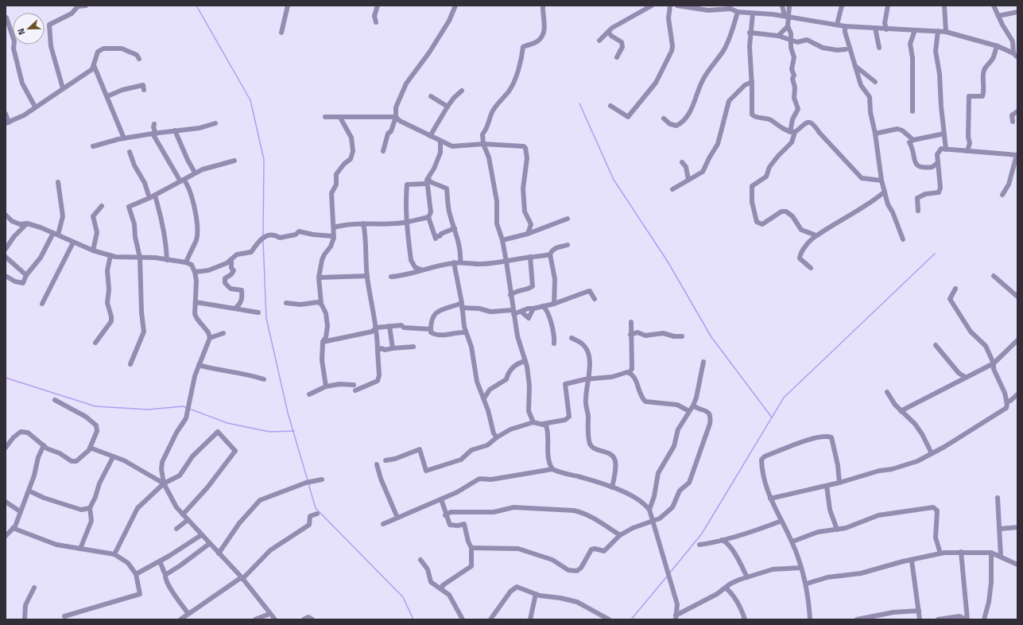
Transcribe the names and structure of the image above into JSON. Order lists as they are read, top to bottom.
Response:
{
  "north": "left"
}
